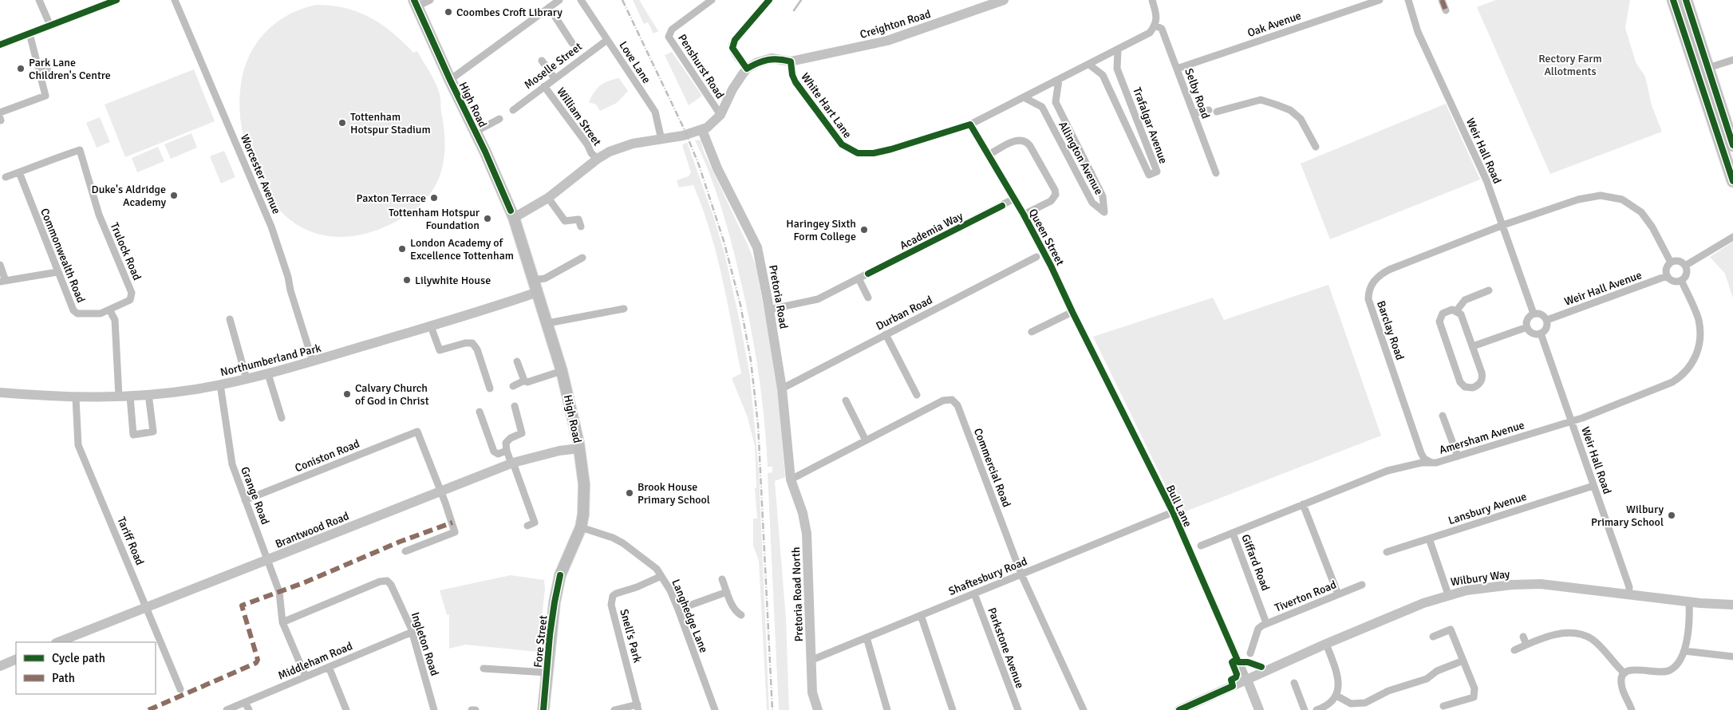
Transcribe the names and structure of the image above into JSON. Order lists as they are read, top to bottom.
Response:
{
  "streets": {
    "main road": ["High Road", "Fore Street"],
    "street": [
      "Creighton Road",
      "Oak Avenue",
      "Love Lane",
      "Moselle Street",
      "Penshurst Road",
      "Selby Road",
      "White Hart Lane",
      "William Street",
      "Trafalgar Avenue",
      "Weir Hall Road",
      "Allington Avenue",
      "Worcester Avenue",
      "Academia Way",
      "Queen Street",
      "Trulock Road",
      "Commonwealth Road",
      "Weir Hall Avenue",
      "Pretoria Road",
      "Durban Road",
      "Barclay Road",
      "Northumberland Park",
      "Amersham Avenue",
      "Coniston Road",
      "Commercial Road",
      "Grange Road",
      "Bull Lane",
      "Lansbury Avenue",
      "Brantwood Road",
      "Tariff Road",
      "Giffard Road",
      "Shaftesbury Road",
      "Wilbury Way",
      "Pretoria Road North",
      "Tiverton Road",
      "Langhedge Lane",
      "Snell's Park",
      "Ingleton Road",
      "Parkstone Avenue",
      "Middleham Road"
    ]
  },
  "crossings": [
    ["Creighton Road", "White Hart Lane"],
    ["Oak Avenue", "Selby Road"],
    ["Love Lane", "Moselle Street"],
    ["Moselle Street", "William Street"],
    ["Selby Road", "White Hart Lane"],
    ["High Road", "Northumberland Park"],
    ["High Road", "Brantwood Road"],
    ["High Road", "Langhedge Lane"],
    ["High Road", "Fore Street"],
    ["White Hart Lane", "Trafalgar Avenue"],
    ["White Hart Lane", "Allington Avenue"],
    ["White Hart Lane", "Queen Street"],
    ["Weir Hall Road", "Weir Hall Avenue"],
    ["Weir Hall Road", "Barclay Road"],
    ["Weir Hall Road", "Amersham Avenue"],
    ["Weir Hall Road", "Lansbury Avenue"],
    ["Weir Hall Road", "Wilbury Way"],
    ["Worcester Avenue", "Northumberland Park"],
    ["Academia Way", "Queen Street"],
    ["Academia Way", "Pretoria Road"],
    ["Queen Street", "Bull Lane"],
    ["Trulock Road", "Commonwealth Road"],
    ["Weir Hall Avenue", "Amersham Avenue"],
    ["Pretoria Road", "Durban Road"],
    ["Pretoria Road", "Commercial Road"],
    ["Pretoria Road", "Pretoria Road North"],
    ["Barclay Road", "Amersham Avenue"],
    ["Northumberland Park", "Grange Road"],
    ["Northumberland Park", "Tariff Road"],
    ["Amersham Avenue", "Giffard Road"],
    ["Coniston Road", "Grange Road"],
    ["Coniston Road", "Brantwood Road"],
    ["Commercial Road", "Shaftesbury Road"],
    ["Commercial Road", "Pretoria Road North"],
    ["Grange Road", "Brantwood Road"],
    ["Grange Road", "Ingleton Road"],
    ["Grange Road", "Middleham Road"],
    ["Bull Lane", "Shaftesbury Road"],
    ["Bull Lane", "Wilbury Way"],
    ["Brantwood Road", "Tariff Road"],
    ["Giffard Road", "Tiverton Road"],
    ["Shaftesbury Road", "Pretoria Road North"],
    ["Shaftesbury Road", "Parkstone Avenue"],
    ["Langhedge Lane", "Snell's Park"],
    ["Ingleton Road", "Middleham Road"]
  ],
  "parks": ["Rectory Farm Allotments"],
  "places": [
    "Coombes Croft Library",
    "Park Lane Children's Centre",
    "Tottenham Hotspur Stadium",
    "Duke's Aldridge Academy",
    "Paxton Terrace",
    "Tottenham Hotspur Foundation",
    "Haringey Sixth Form College",
    "London Academy of Excellence Tottenham",
    "Lilywhite House",
    "Calvary Church of God in Christ",
    "Brook House Primary School",
    "Wilbury Primary School"
  ],
  "legend": ["Cycle path", "Path"]
}
